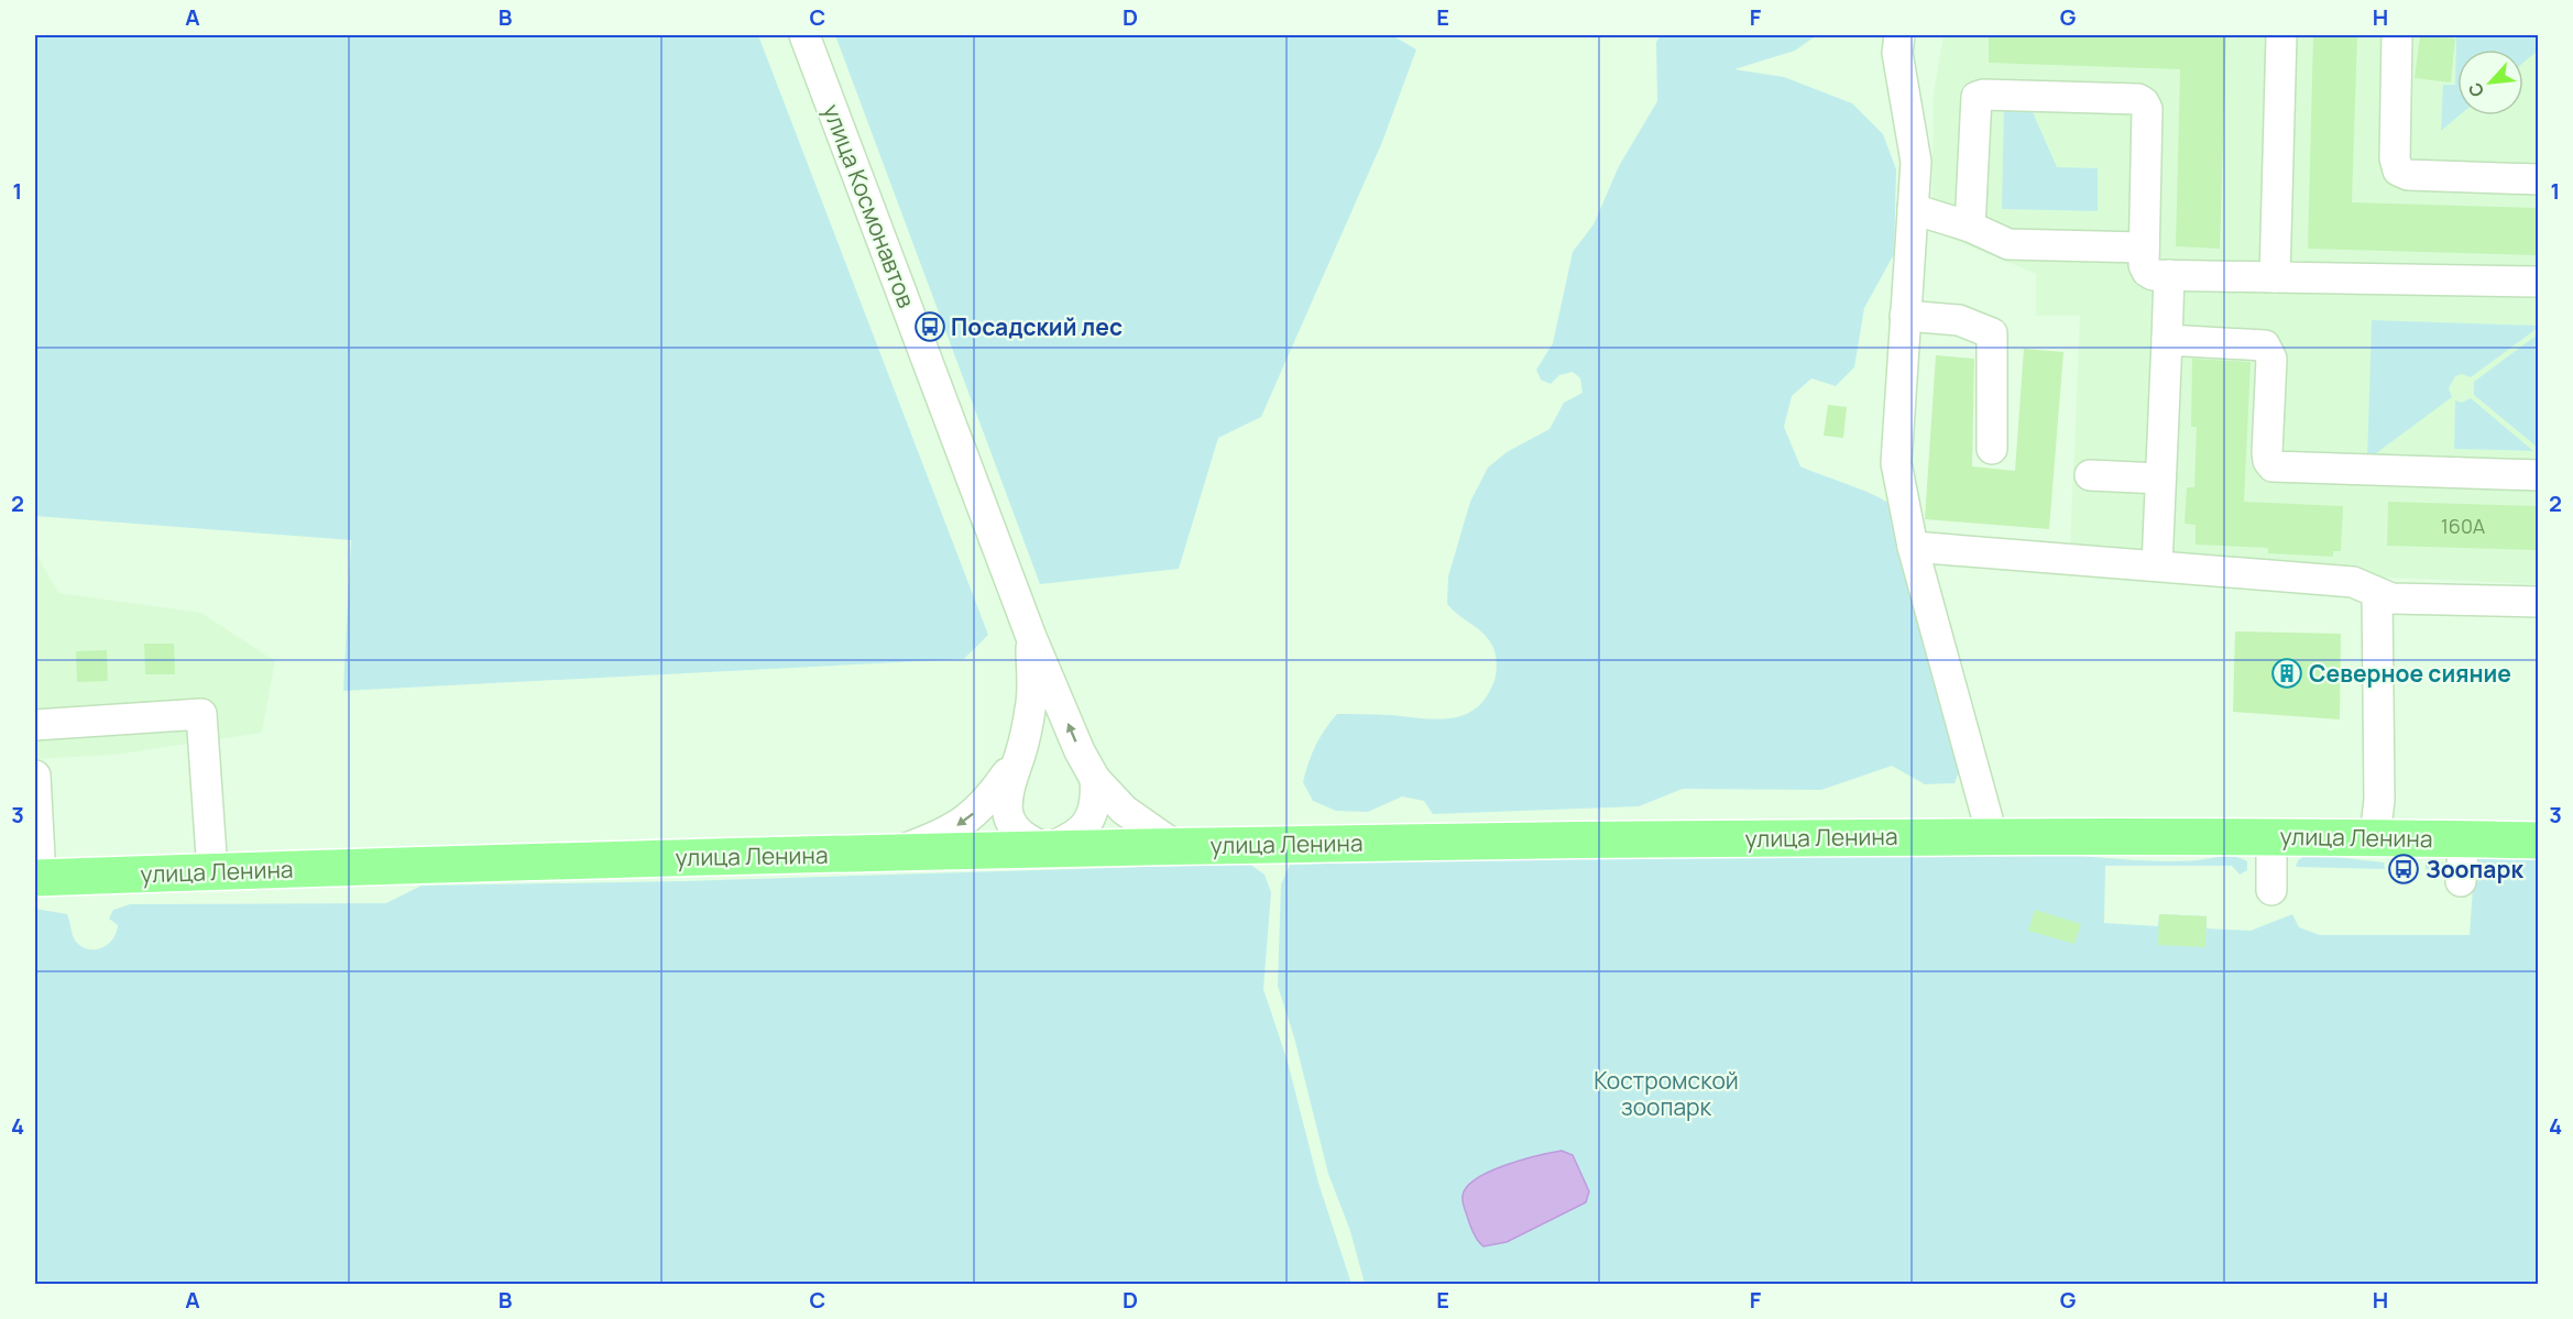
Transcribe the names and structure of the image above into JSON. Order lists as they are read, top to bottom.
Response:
{
  "streets": {
    "main road": ["улица Ленина"],
    "street": ["улица Космонавтов"]
  },
  "crossings": [
    ["улица Космонавтов", "улица Ленина"]
  ],
  "parks": ["Костромской зоопарк"],
  "places": {
    "bus stop": ["Посадский лес", "Зоопарк"],
    "building": ["Северное сияние"]
  },
  "house_numbers": ["160А"],
  "north": "bottom left",
  "grid": {
    "columns": [
      "A",
      "B",
      "C",
      "D",
      "E",
      "F",
      "G",
      "H"
    ],
    "rows": [
      "1",
      "2",
      "3",
      "4"
    ]
  }
}
